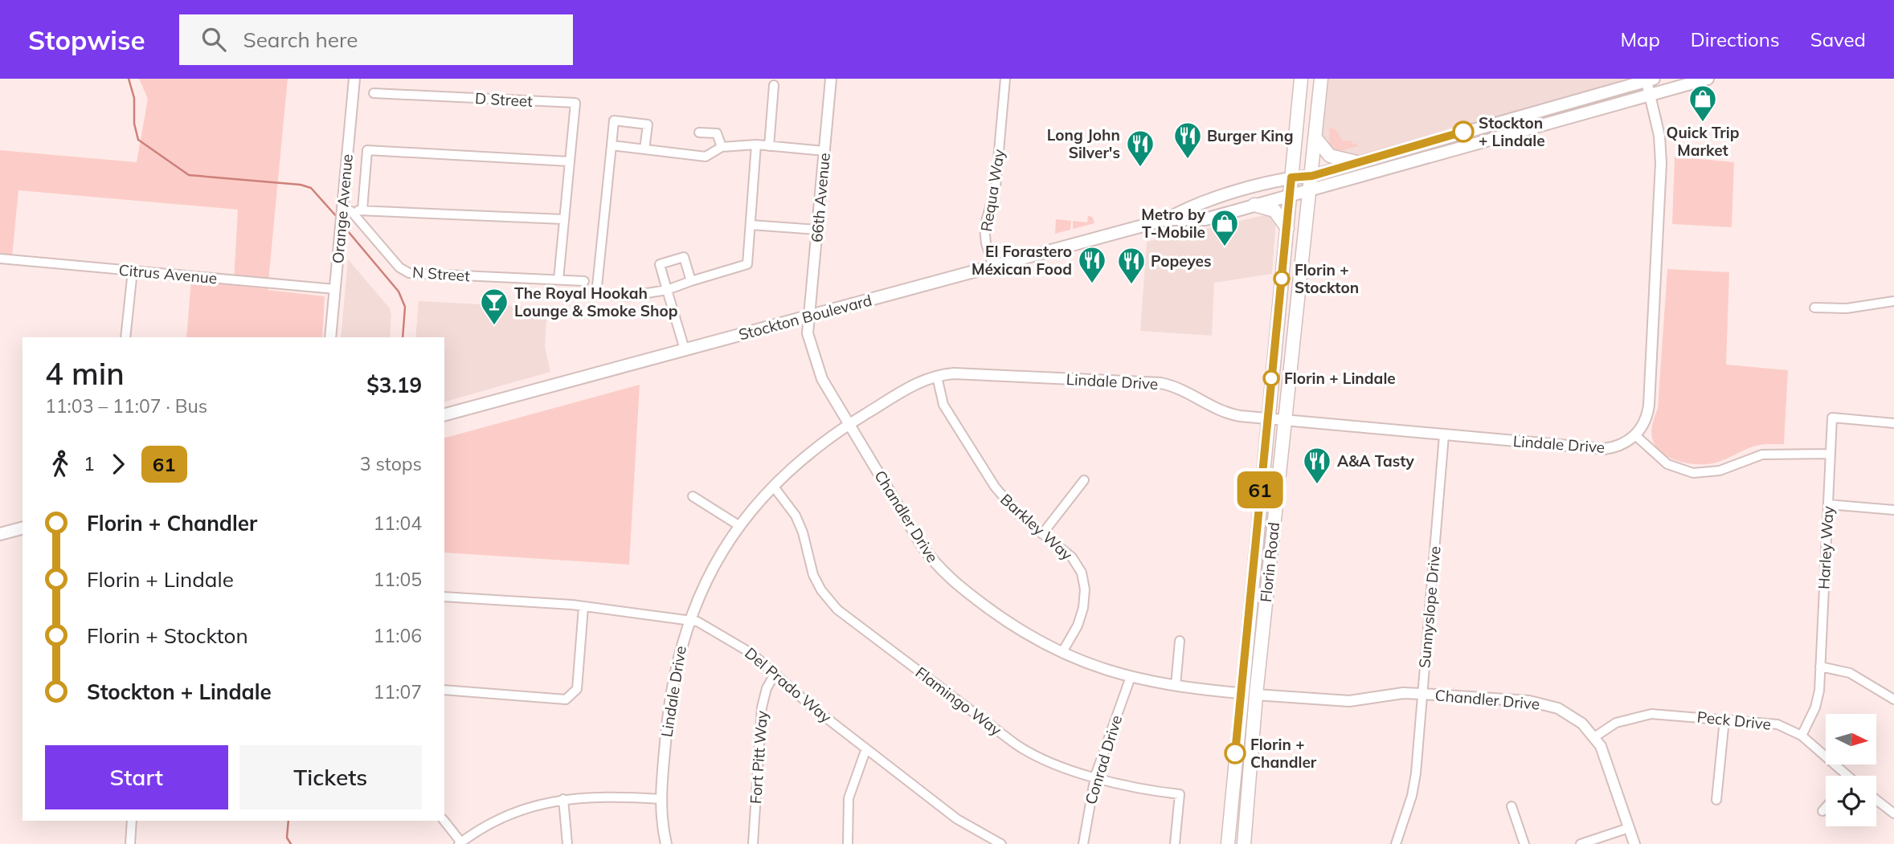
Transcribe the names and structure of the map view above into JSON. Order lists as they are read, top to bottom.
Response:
{
  "streets": {
    "main road": ["Stockton Boulevard", "Florin Road"],
    "street": [
      "D Street",
      "Requa Way",
      "66th Avenue",
      "Orange Avenue",
      "Citrus Avenue",
      "N Street",
      "Lindale Drive",
      "Chandler Drive",
      "Barkley Way",
      "Harley Way",
      "Sunnyslope Drive",
      "Del Prado Way",
      "Flamingo Way",
      "Peck Drive",
      "Fort Pitt Way",
      "Conrad Drive"
    ]
  },
  "crossings": [
    ["Requa Way", "Stockton Boulevard"],
    ["66th Avenue", "Stockton Boulevard"],
    ["66th Avenue", "Chandler Drive"],
    ["Orange Avenue", "Citrus Avenue"],
    ["Orange Avenue", "N Street"],
    ["Stockton Boulevard", "Chandler Drive"],
    ["Stockton Boulevard", "Florin Road"],
    ["Lindale Drive", "Chandler Drive"],
    ["Lindale Drive", "Barkley Way"],
    ["Lindale Drive", "Florin Road"],
    ["Lindale Drive", "Sunnyslope Drive"],
    ["Lindale Drive", "Del Prado Way"],
    ["Lindale Drive", "Flamingo Way"],
    ["Chandler Drive", "Barkley Way"],
    ["Chandler Drive", "Florin Road"],
    ["Chandler Drive", "Sunnyslope Drive"],
    ["Chandler Drive", "Peck Drive"],
    ["Chandler Drive", "Conrad Drive"],
    ["Harley Way", "Peck Drive"],
    ["Del Prado Way", "Fort Pitt Way"],
    ["Flamingo Way", "Conrad Drive"]
  ],
  "places": {
    "shop": ["Quick Trip Market", "Metro by T-Mobile"],
    "other": [
      "Stockton + Lindale",
      "Florin + Stockton",
      "Florin + Lindale",
      "Florin + Chandler"
    ],
    "restaurant": [
      "Burger King",
      "Long John Silver's",
      "El Forastero Méxican Food",
      "Popeyes",
      "A&A Tasty"
    ],
    "bar": ["The Royal Hookah Lounge & Smoke Shop"]
  },
  "lines": ["bus line 61"],
  "north": "right",
  "page": {
    "header": "Stopwise",
    "search": "Search here",
    "nav": ["Map", "Directions", "Saved"],
    "on_map": "61",
    "heading": ["4 min", "11:03 – 11:07 · Bus", "$3.19"],
    "legs": ["1", "61", "3 stops"],
    "list": [
      {
        "name": "Florin + Chandler",
        "value": "11:04"
      },
      {
        "name": "Florin + Lindale",
        "value": "11:05"
      },
      {
        "name": "Florin + Stockton",
        "value": "11:06"
      },
      {
        "name": "Stockton + Lindale",
        "value": "11:07"
      }
    ],
    "buttons": ["Start", "Tickets"]
  }
}
